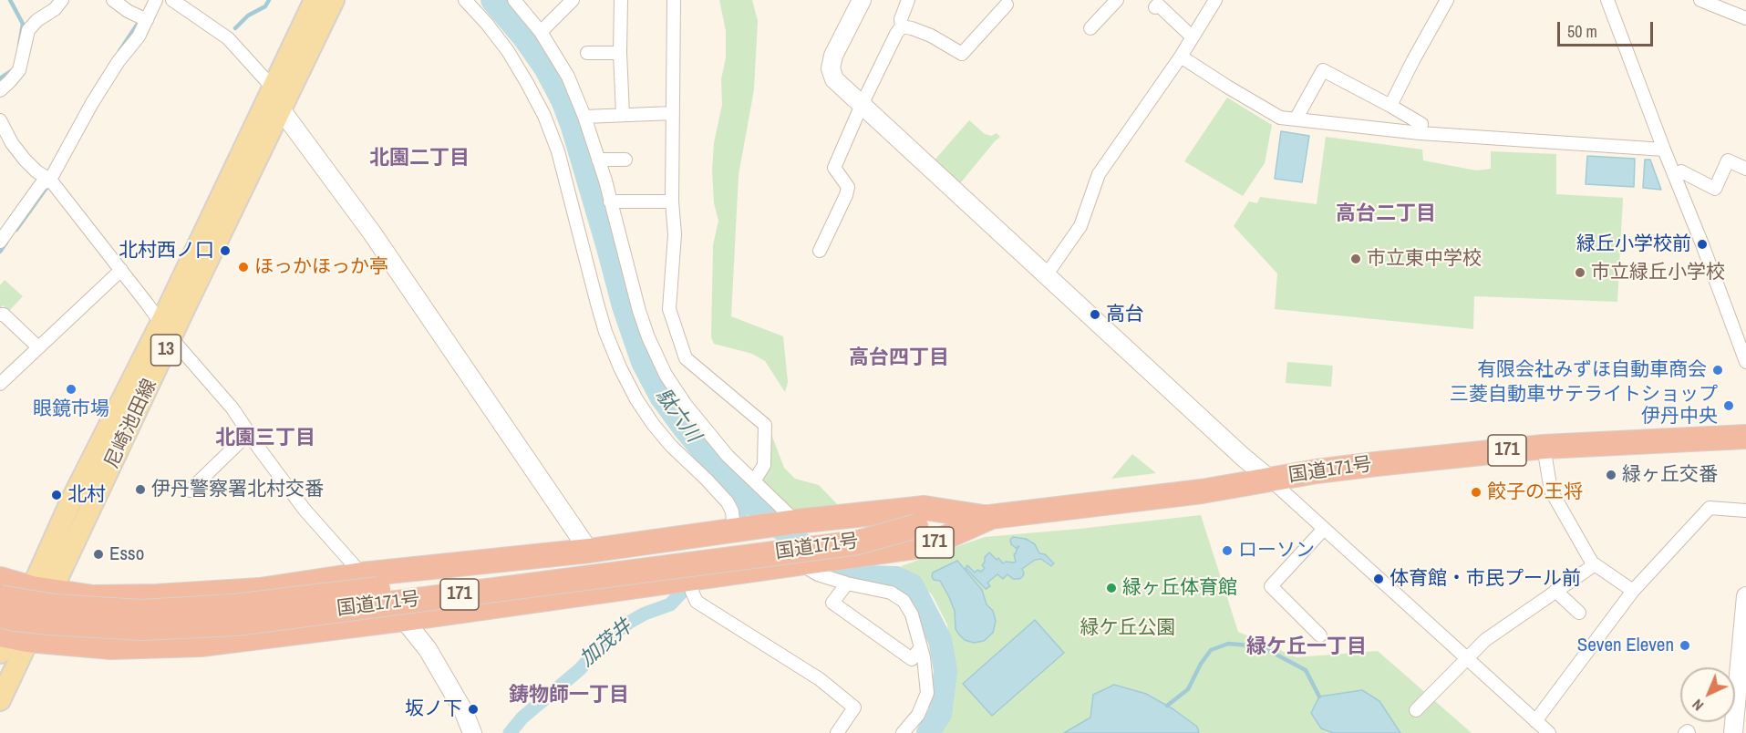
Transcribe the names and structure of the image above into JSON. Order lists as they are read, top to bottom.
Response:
{
  "streets": {
    "highway": ["171", "国道171号"],
    "main road": ["13", "尼崎池田線"]
  },
  "crossings": [
    ["尼崎池田線", "171"],
    ["尼崎池田線", "国道171号"],
    ["171", "国道171号"]
  ],
  "districts": [
    "北園二丁目",
    "高台二丁目",
    "高台四丁目",
    "北園三丁目",
    "緑ケ丘一丁目",
    "鋳物師一丁目"
  ],
  "water": ["駄六川", "加茂井"],
  "parks": ["緑ケ丘公園"],
  "places": [
    "緑丘小学校前",
    "北村西ノ口",
    "市立東中学校",
    "ほっかほっか亭",
    "市立緑丘小学校",
    "高台",
    "有限会社みずほ自動車商会",
    "眼鏡市場",
    "三菱自動車サテライトショップ 伊丹中央",
    "緑ヶ丘交番",
    "伊丹警察署北村交番",
    "餃子の王将",
    "北村",
    "ローソン",
    "Esso",
    "体育館・市民プール前",
    "緑ヶ丘体育館",
    "Seven Eleven",
    "坂ノ下"
  ],
  "scale_bar": "50 m",
  "north": "bottom left"
}
